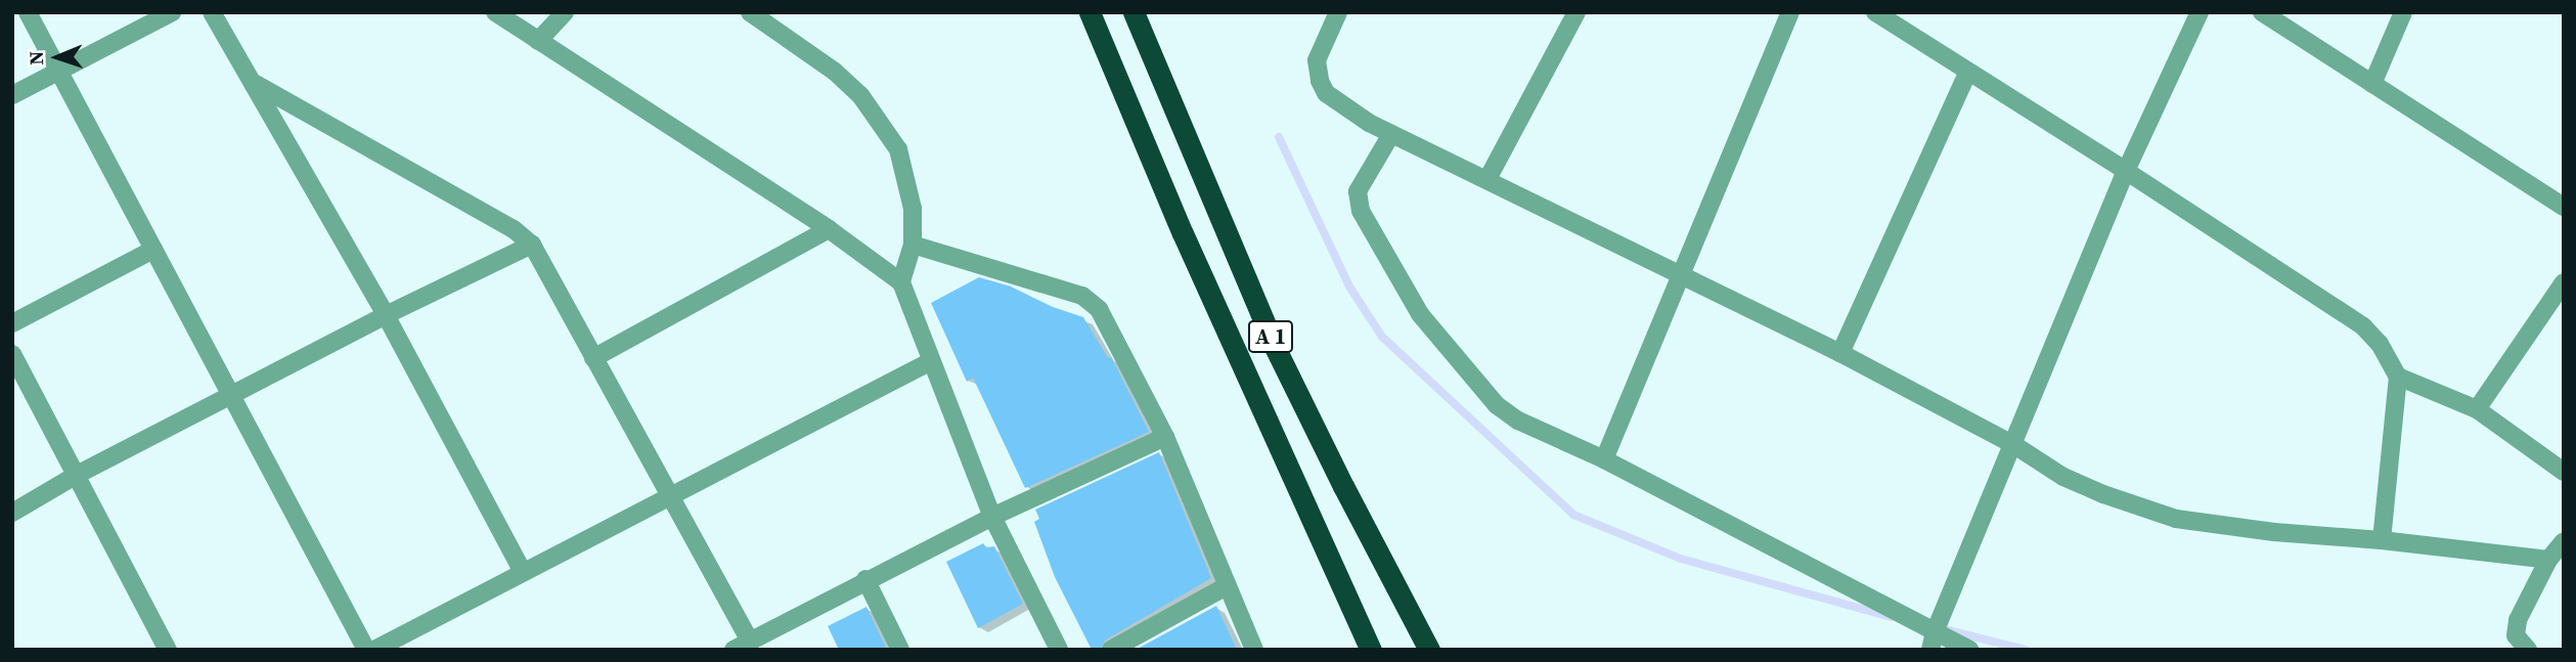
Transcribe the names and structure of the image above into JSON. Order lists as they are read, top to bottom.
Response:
{
  "streets": {
    "highway": ["A 1"]
  },
  "north": "left"
}
